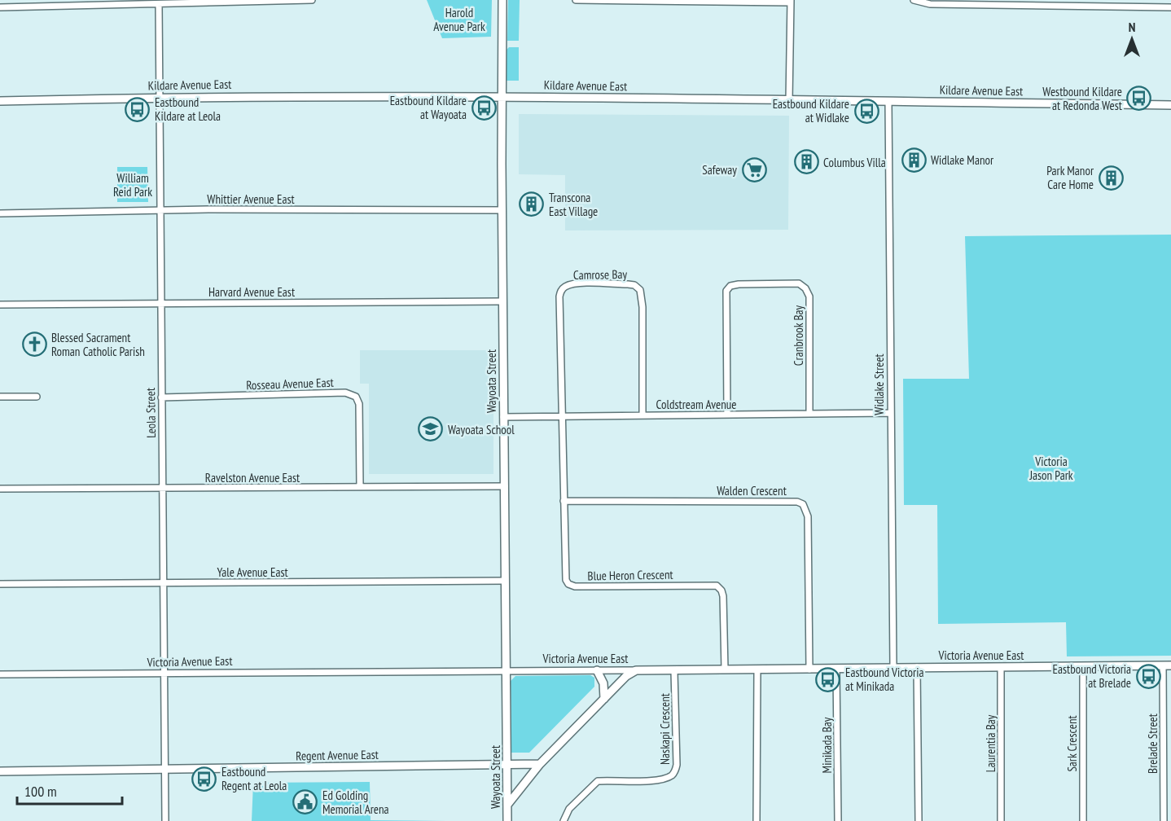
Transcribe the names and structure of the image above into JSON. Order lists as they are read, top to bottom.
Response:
{
  "streets": {
    "street": [
      "Kildare Avenue East",
      "Whittier Avenue East",
      "Camrose Bay",
      "Harvard Avenue East",
      "Cranbrook Bay",
      "Wayoata Street",
      "Rosseau Avenue East",
      "Widlake Street",
      "Coldstream Avenue",
      "Leola Street",
      "Ravelston Avenue East",
      "Walden Crescent",
      "Yale Avenue East",
      "Blue Heron Crescent",
      "Victoria Avenue East",
      "Naskapi Crescent",
      "Laurentia Bay",
      "Sark Crescent",
      "Brelade Street",
      "Minikada Bay",
      "Regent Avenue East"
    ]
  },
  "crossings": [
    ["Kildare Avenue East", "Wayoata Street"],
    ["Kildare Avenue East", "Widlake Street"],
    ["Kildare Avenue East", "Leola Street"],
    ["Whittier Avenue East", "Wayoata Street"],
    ["Whittier Avenue East", "Leola Street"],
    ["Camrose Bay", "Coldstream Avenue"],
    ["Camrose Bay", "Blue Heron Crescent"],
    ["Harvard Avenue East", "Wayoata Street"],
    ["Harvard Avenue East", "Leola Street"],
    ["Cranbrook Bay", "Coldstream Avenue"],
    ["Wayoata Street", "Coldstream Avenue"],
    ["Wayoata Street", "Ravelston Avenue East"],
    ["Wayoata Street", "Yale Avenue East"],
    ["Wayoata Street", "Victoria Avenue East"],
    ["Wayoata Street", "Regent Avenue East"],
    ["Rosseau Avenue East", "Leola Street"],
    ["Rosseau Avenue East", "Ravelston Avenue East"],
    ["Widlake Street", "Coldstream Avenue"],
    ["Widlake Street", "Victoria Avenue East"],
    ["Coldstream Avenue", "Blue Heron Crescent"],
    ["Leola Street", "Ravelston Avenue East"],
    ["Leola Street", "Yale Avenue East"],
    ["Leola Street", "Victoria Avenue East"],
    ["Leola Street", "Regent Avenue East"],
    ["Walden Crescent", "Blue Heron Crescent"],
    ["Walden Crescent", "Victoria Avenue East"],
    ["Blue Heron Crescent", "Victoria Avenue East"],
    ["Victoria Avenue East", "Naskapi Crescent"],
    ["Victoria Avenue East", "Laurentia Bay"],
    ["Victoria Avenue East", "Sark Crescent"],
    ["Victoria Avenue East", "Brelade Street"],
    ["Victoria Avenue East", "Minikada Bay"]
  ],
  "parks": ["Harold Avenue Park", "William Reid Park", "Victoria Jason Park"],
  "places": {
    "bus stop": [
      "Westbound Kildare at Redonda West",
      "Eastbound Kildare at Wayoata",
      "Eastbound Kildare at Leola",
      "Eastbound Kildare at Widlake",
      "Eastbound Victoria at Brelade",
      "Eastbound Victoria at Minikada",
      "Eastbound Regent at Leola"
    ],
    "building": [
      "Widlake Manor",
      "Columbus Villa",
      "Park Manor Care Home",
      "Transcona East Village"
    ],
    "supermarket": ["Safeway"],
    "church": ["Blessed Sacrament Roman Catholic Parish"],
    "school or university": ["Wayoata School"],
    "public building": ["Ed Golding Memorial Arena"]
  },
  "scale_bar": "100 m",
  "north": "top"
}
